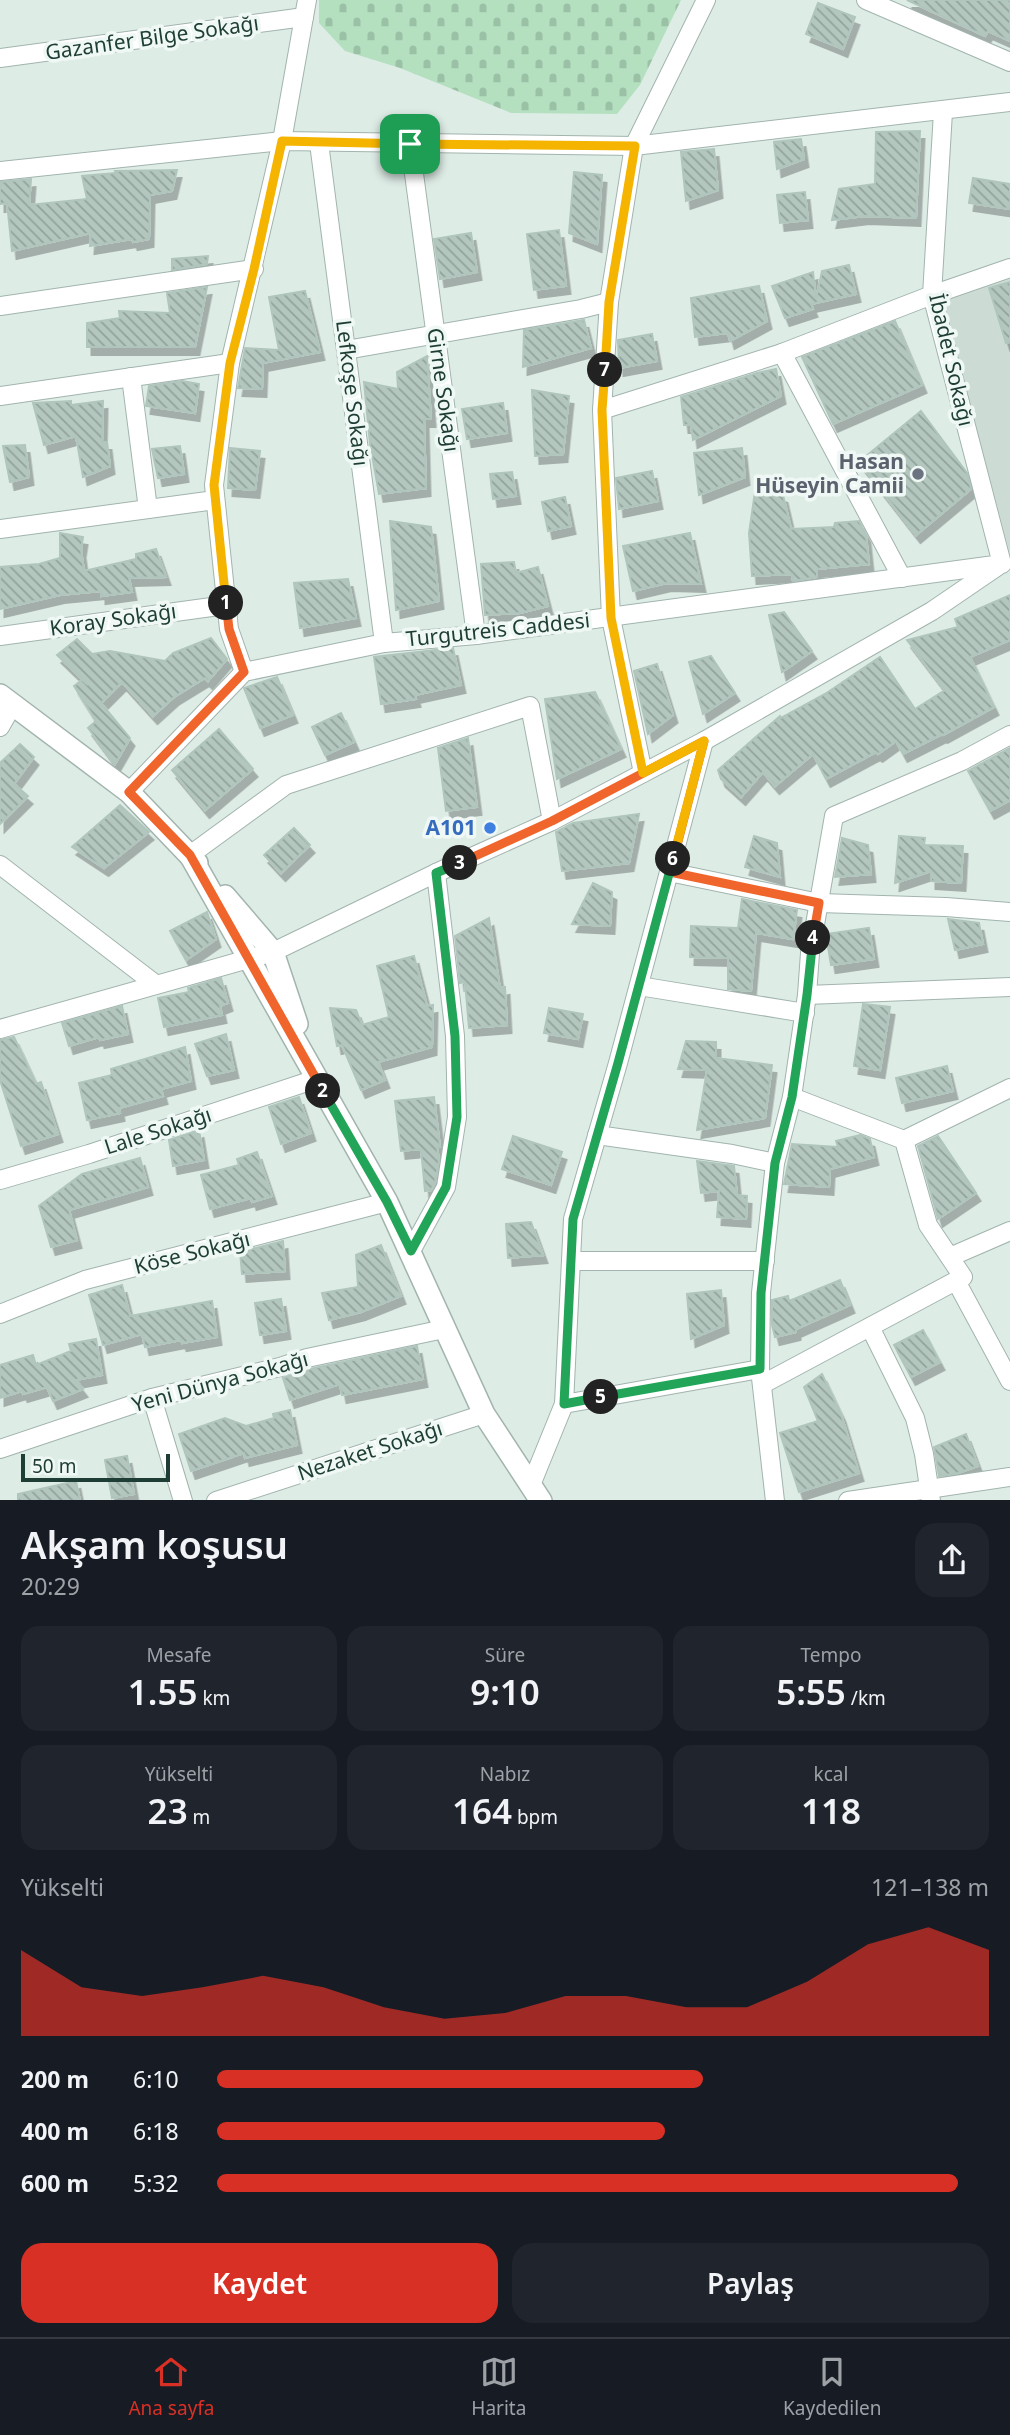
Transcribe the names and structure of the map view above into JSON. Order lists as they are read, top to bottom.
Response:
{
  "streets": {
    "street": [
      "Gazanfer Bilge Sokağı",
      "İbadet Sokağı",
      "Girne Sokağı",
      "Lefkoşe Sokağı",
      "Koray Sokağı",
      "Turgutreis Caddesi",
      "Lale Sokağı",
      "Köse Sokağı",
      "Yeni Dünya Sokağı",
      "Nezaket Sokağı"
    ]
  },
  "crossings": [
    ["İbadet Sokağı", "Turgutreis Caddesi"],
    ["Girne Sokağı", "Turgutreis Caddesi"],
    ["Lefkoşe Sokağı", "Turgutreis Caddesi"]
  ],
  "places": ["Hasan Hüseyin Camii", "A101"],
  "scale_bar": "50 m",
  "page": {
    "pins": [
      "7",
      "1",
      "6",
      "3",
      "4",
      "2",
      "5"
    ],
    "scale": "50 m",
    "heading": ["Akşam koşusu", "20:29"],
    "stats": [
      ["Mesafe", "1.55 km"],
      ["Süre", "9:10"],
      ["Tempo", "5:55 /km"],
      ["Yükselti", "23 m"],
      ["Nabız", "164 bpm"],
      ["kcal", "118"]
    ],
    "chart": ["Yükselti", "121–138 m"],
    "list": [
      {
        "name": "200 m",
        "note": "6:10"
      },
      {
        "name": "400 m",
        "note": "6:18"
      },
      {
        "name": "600 m",
        "note": "5:32"
      }
    ],
    "buttons": ["Kaydet", "Paylaş"],
    "tabs": ["Ana sayfa", "Harita", "Kaydedilen"]
  }
}
